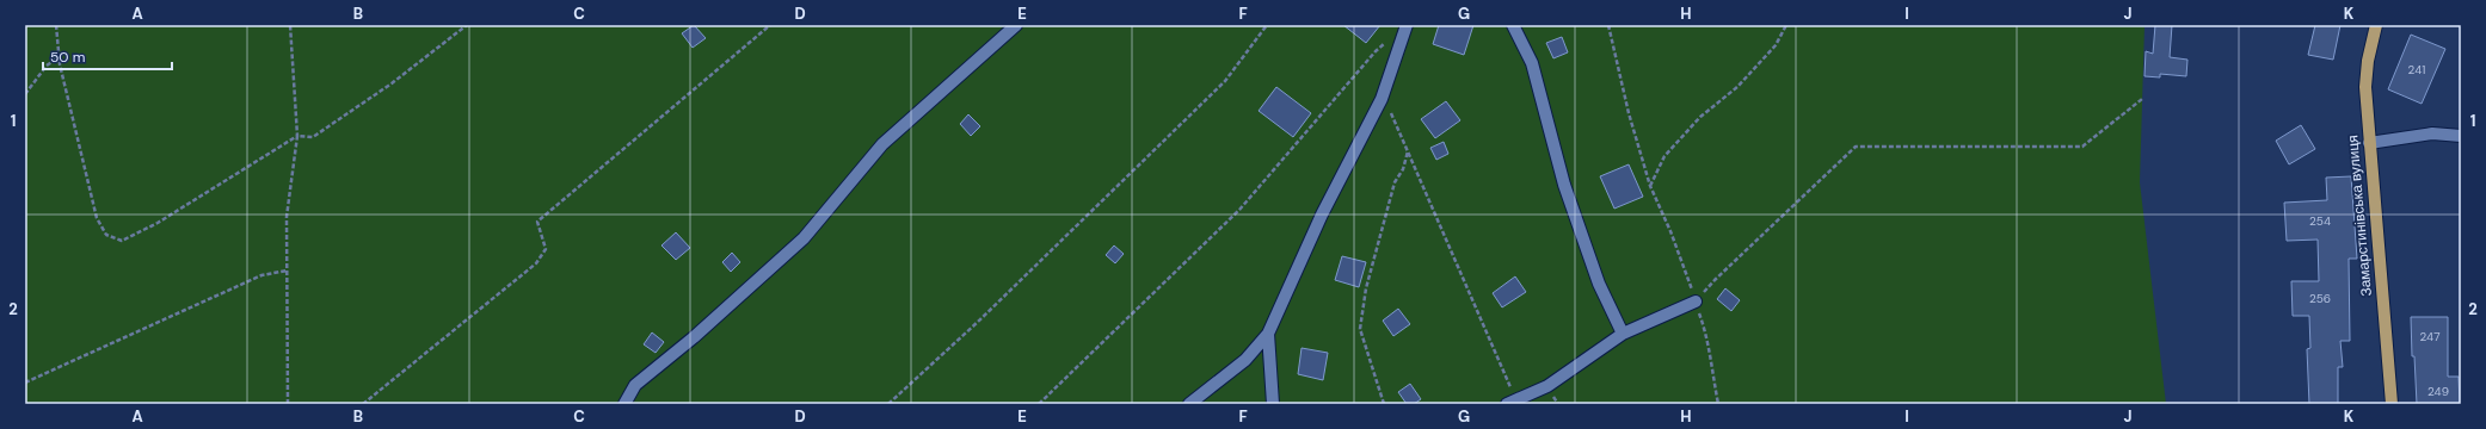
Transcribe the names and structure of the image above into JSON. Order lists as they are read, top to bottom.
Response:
{
  "streets": {
    "main road": ["Замарстинівська вулиця"]
  },
  "house_numbers": [
    "241",
    "254",
    "256",
    "247",
    "249"
  ],
  "scale_bar": "50 m",
  "grid": {
    "columns": [
      "A",
      "B",
      "C",
      "D",
      "E",
      "F",
      "G",
      "H",
      "I",
      "J",
      "K"
    ],
    "rows": ["1", "2"]
  }
}
